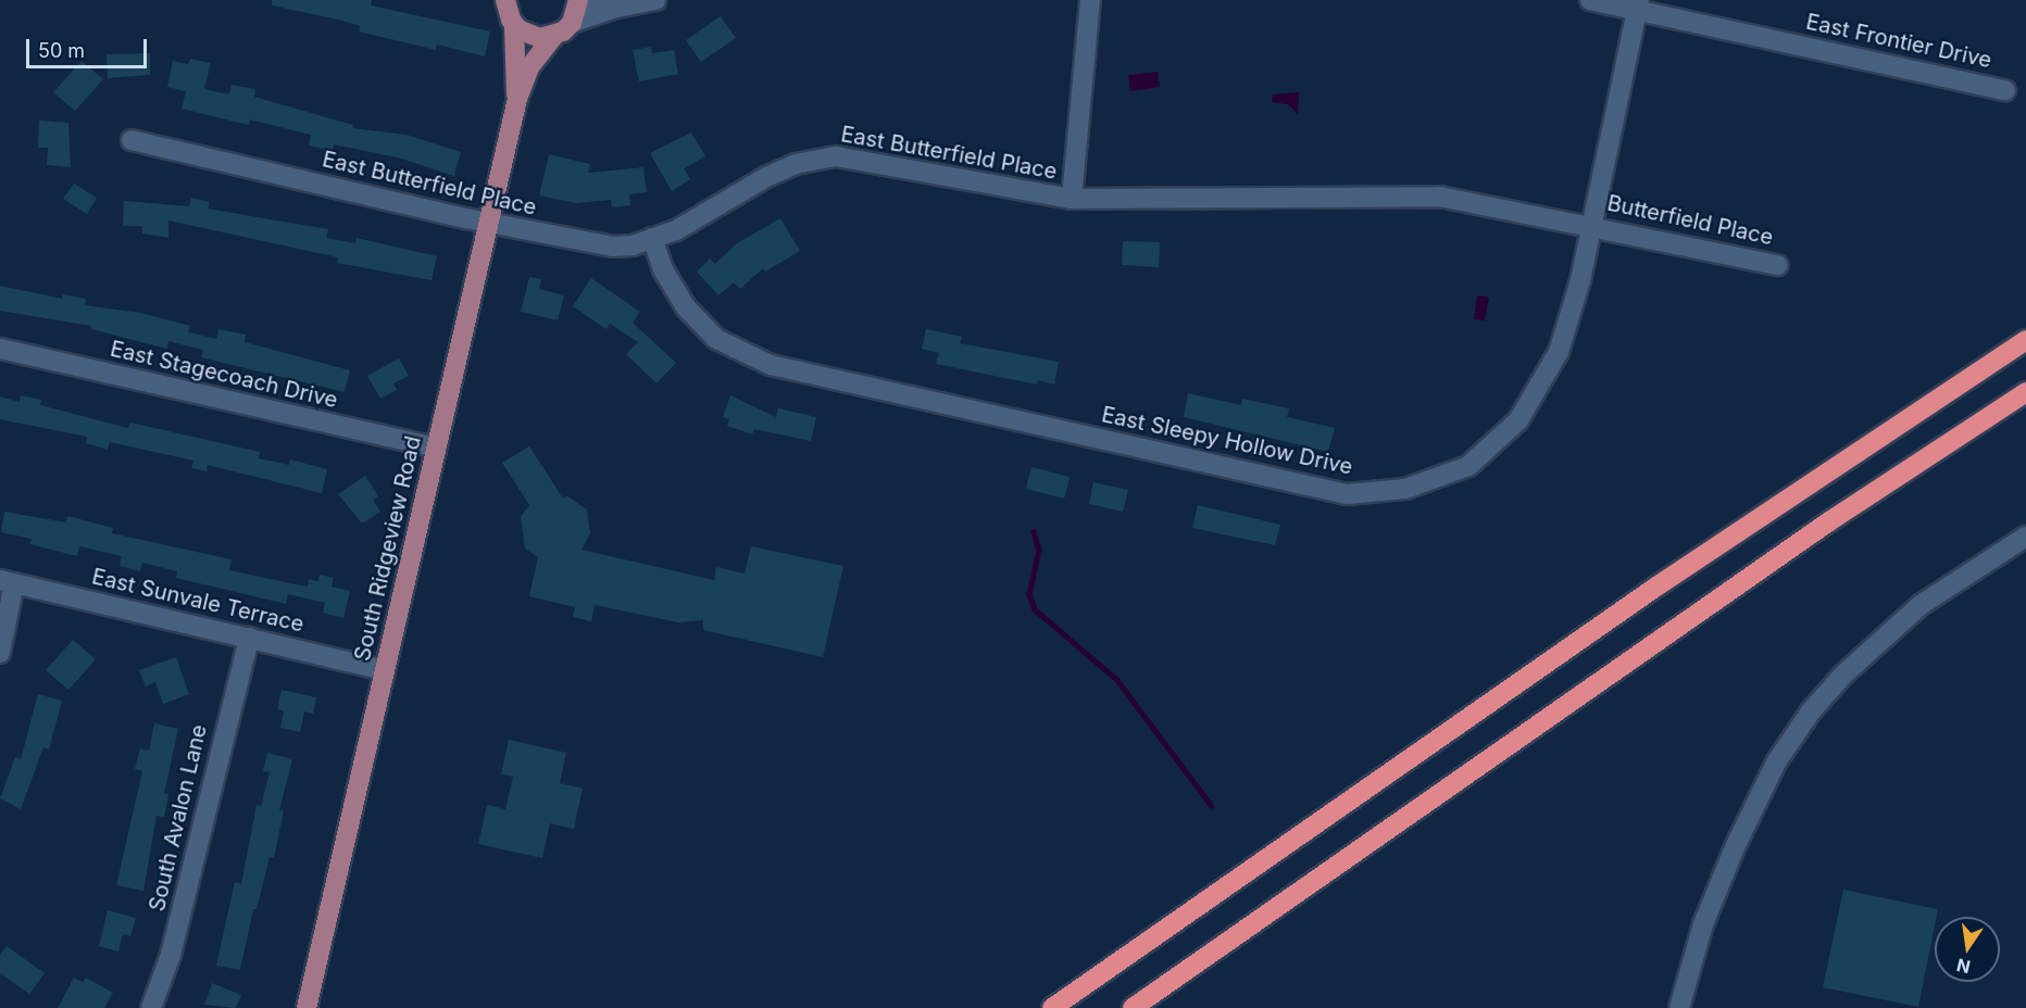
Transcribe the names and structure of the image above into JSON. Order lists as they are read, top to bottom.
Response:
{
  "streets": {
    "main road": ["South Ridgeview Road"],
    "street": [
      "East Frontier Drive",
      "East Butterfield Place",
      "Butterfield Place",
      "East Stagecoach Drive",
      "East Sleepy Hollow Drive",
      "East Sunvale Terrace",
      "South Avalon Lane"
    ]
  },
  "crossings": [
    ["East Frontier Drive", "East Sleepy Hollow Drive"],
    ["East Butterfield Place", "Butterfield Place"],
    ["East Butterfield Place", "East Sleepy Hollow Drive"],
    ["East Butterfield Place", "South Ridgeview Road"],
    ["Butterfield Place", "East Sleepy Hollow Drive"],
    ["East Stagecoach Drive", "South Ridgeview Road"],
    ["South Ridgeview Road", "East Sunvale Terrace"],
    ["East Sunvale Terrace", "South Avalon Lane"]
  ],
  "scale_bar": "50 m",
  "north": "bottom"
}
